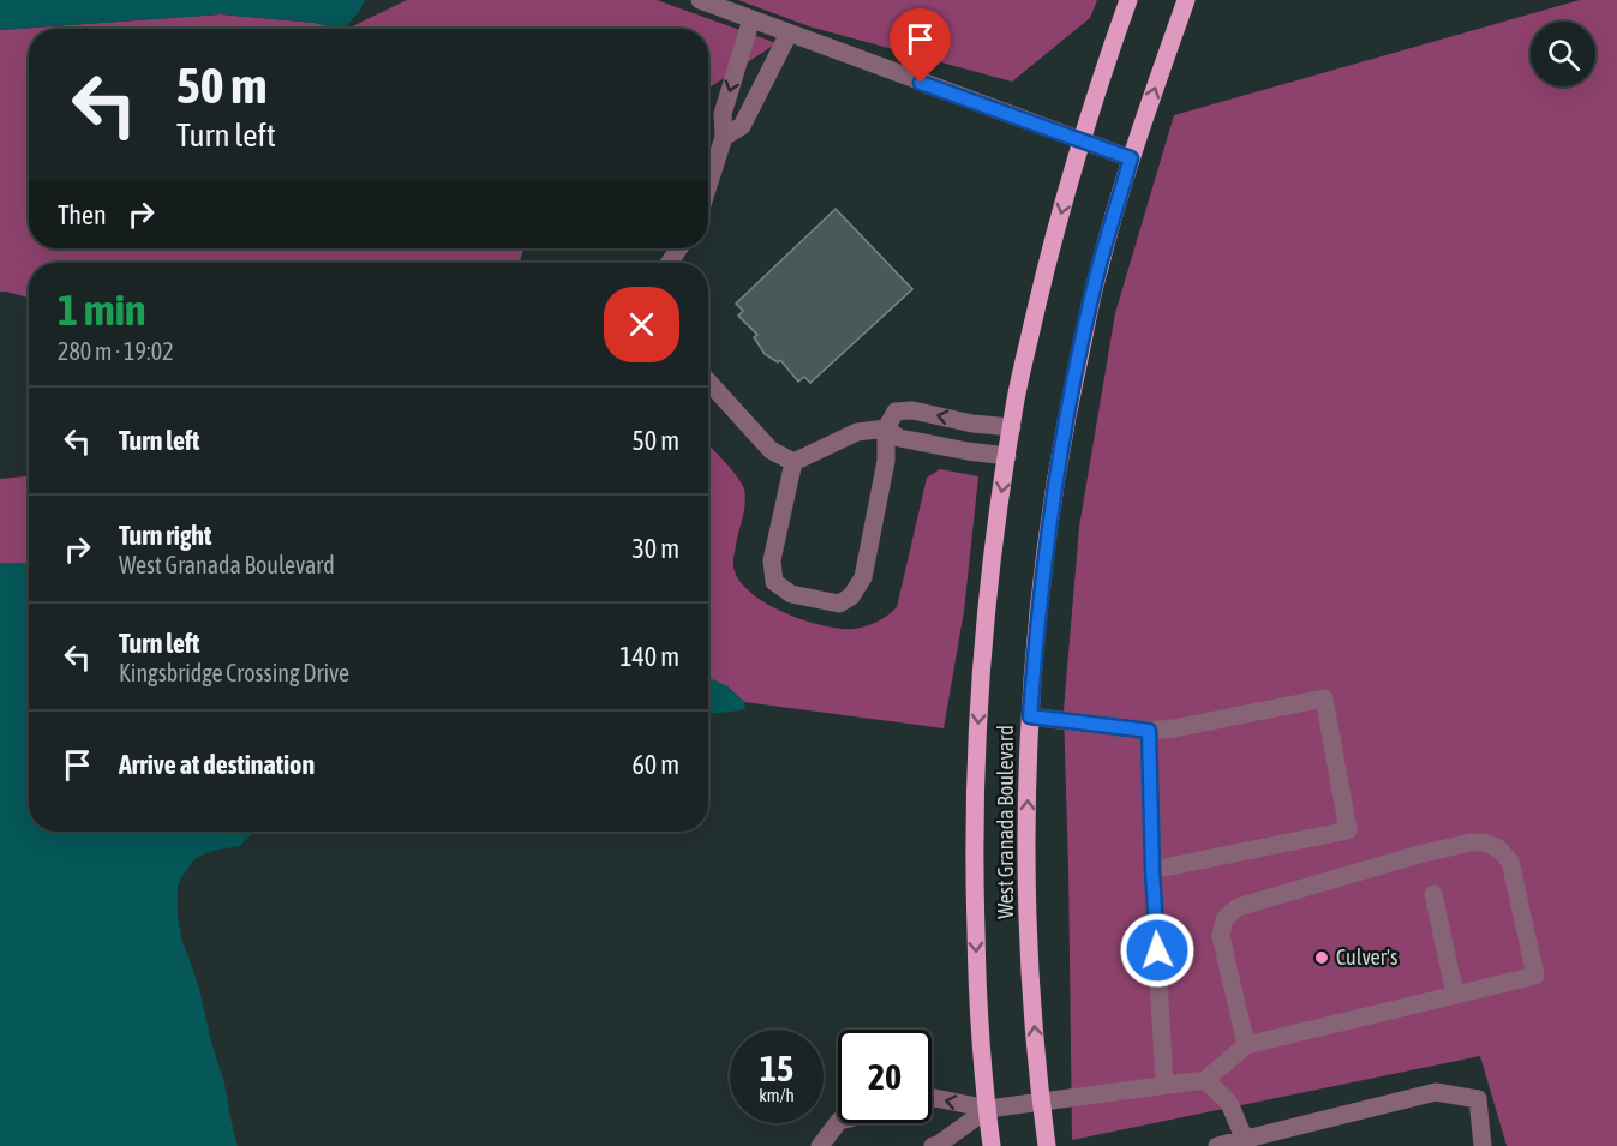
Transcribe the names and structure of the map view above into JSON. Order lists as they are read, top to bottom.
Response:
{
  "streets": {
    "main road": ["West Granada Boulevard"]
  },
  "places": ["Culver's"],
  "page": {
    "turn": ["50 m", "Turn left"],
    "then": "Then",
    "heading": ["1 min", "280 m · 19:02"],
    "list": [
      {
        "name": "Turn left",
        "value": "50 m"
      },
      {
        "name": "Turn right",
        "note": "West Granada Boulevard",
        "value": "30 m"
      },
      {
        "name": "Turn left",
        "note": "Kingsbridge Crossing Drive",
        "value": "140 m"
      },
      {
        "name": "Arrive at destination",
        "value": "60 m"
      }
    ],
    "speed": "15 km/h",
    "limit": "20"
  }
}
